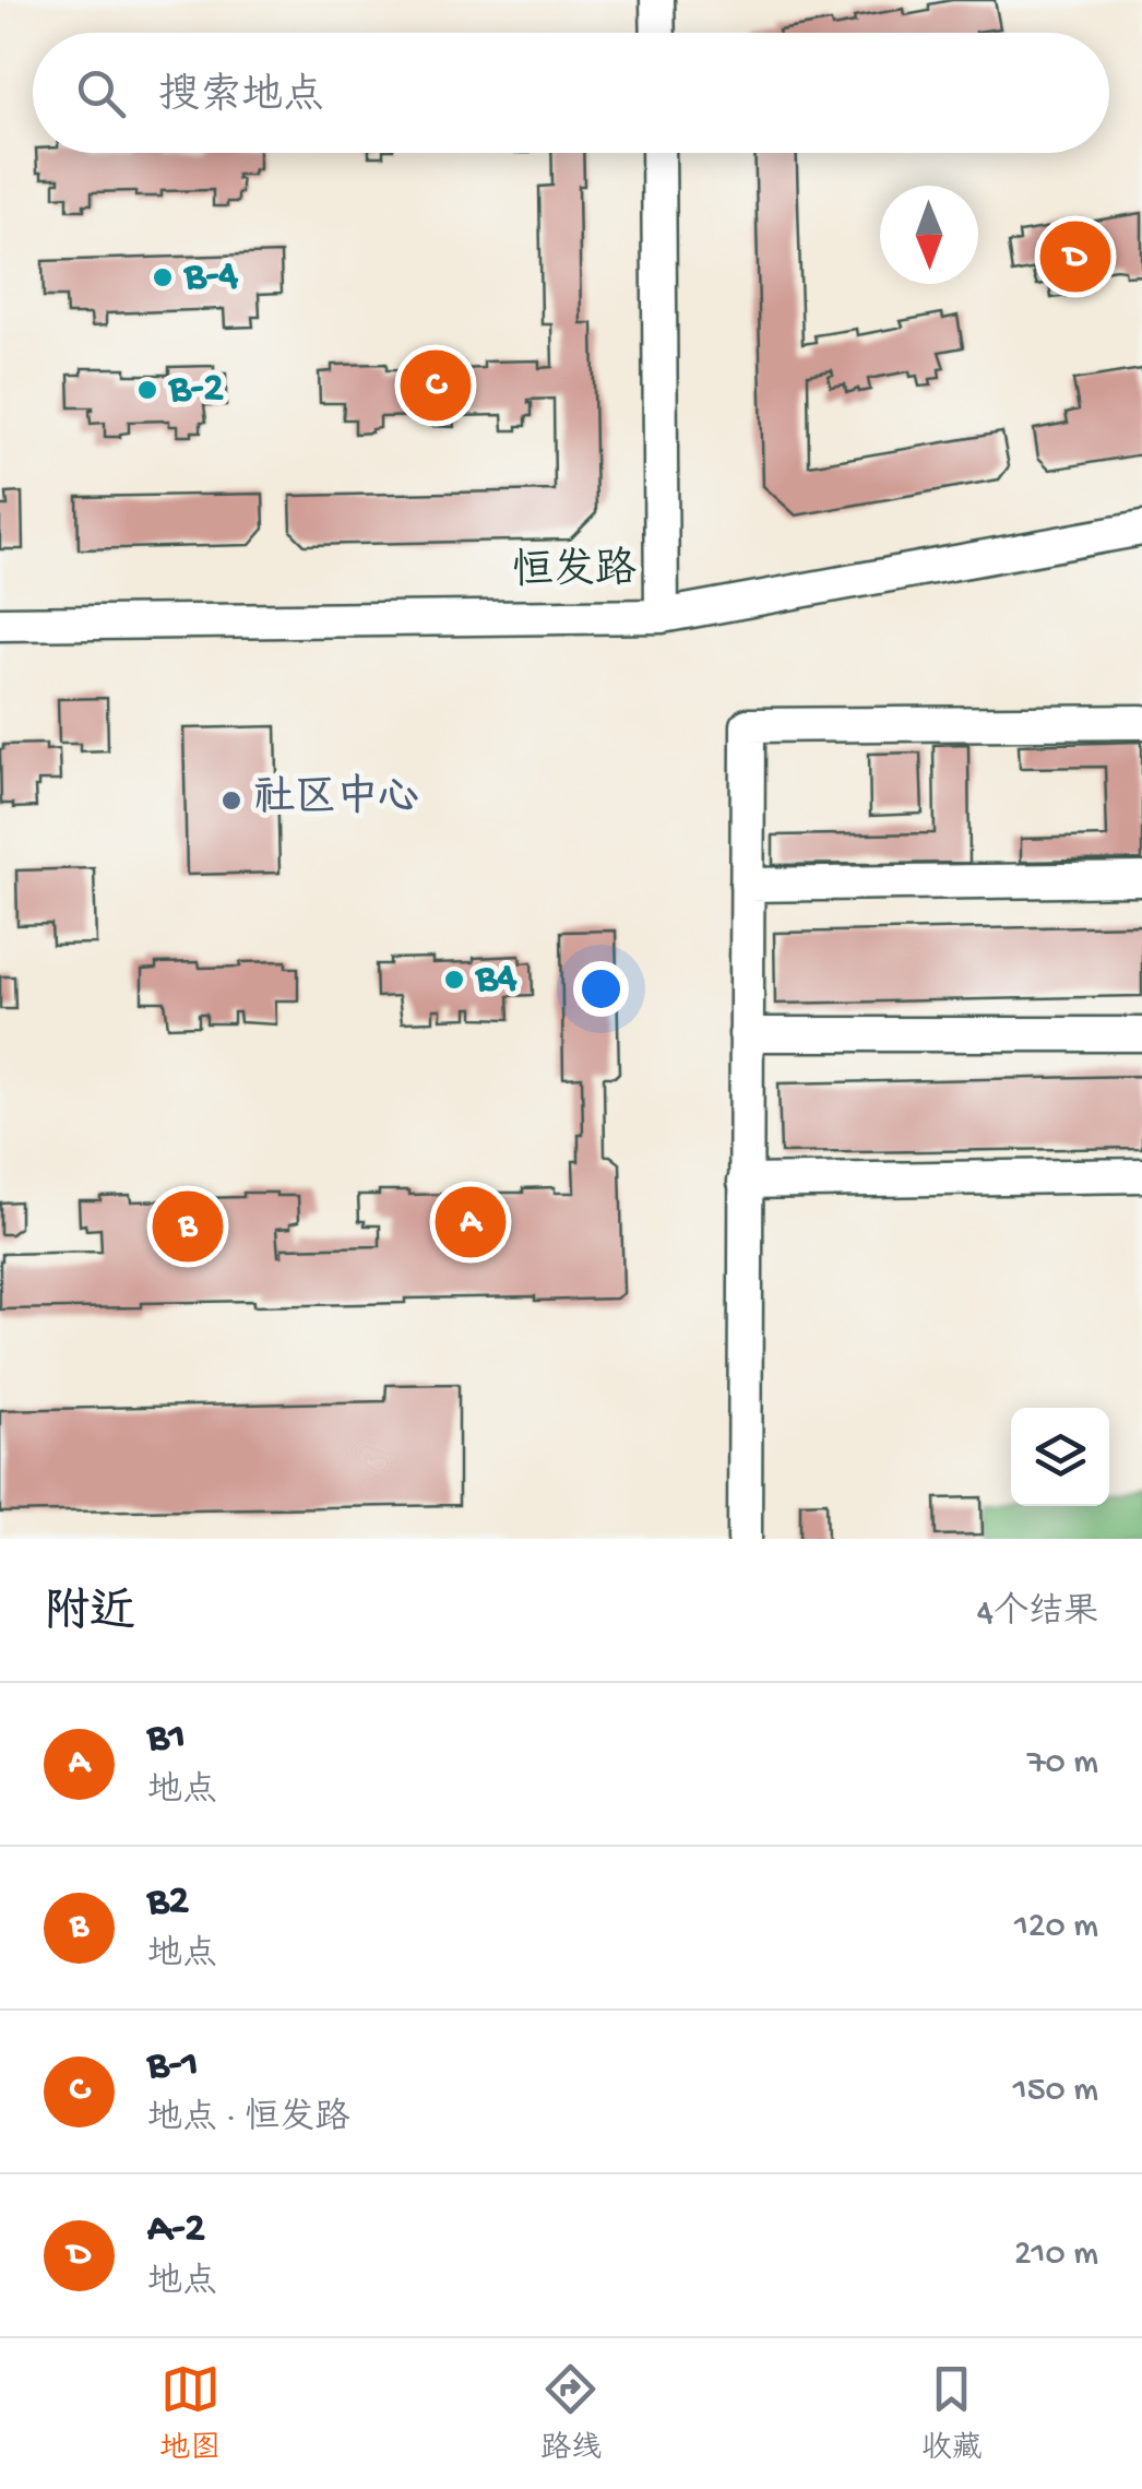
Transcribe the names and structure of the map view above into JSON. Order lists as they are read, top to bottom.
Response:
{
  "streets": {
    "street": ["恒发路"]
  },
  "places": [
    "B-4",
    "B-2",
    "社区中心",
    "B4"
  ],
  "north": "bottom",
  "page": {
    "search": "搜索地点",
    "pins": [
      "D",
      "C",
      "A",
      "B"
    ],
    "heading": ["附近", "4个结果"],
    "list": [
      {
        "mark": "A",
        "name": "B1",
        "note": "地点",
        "value": "70 m"
      },
      {
        "mark": "B",
        "name": "B2",
        "note": "地点",
        "value": "120 m"
      },
      {
        "mark": "C",
        "name": "B-1",
        "note": "地点 · 恒发路",
        "value": "150 m"
      },
      {
        "mark": "D",
        "name": "A-2",
        "note": "地点",
        "value": "210 m"
      }
    ],
    "nav": ["地图", "路线", "收藏"]
  }
}
